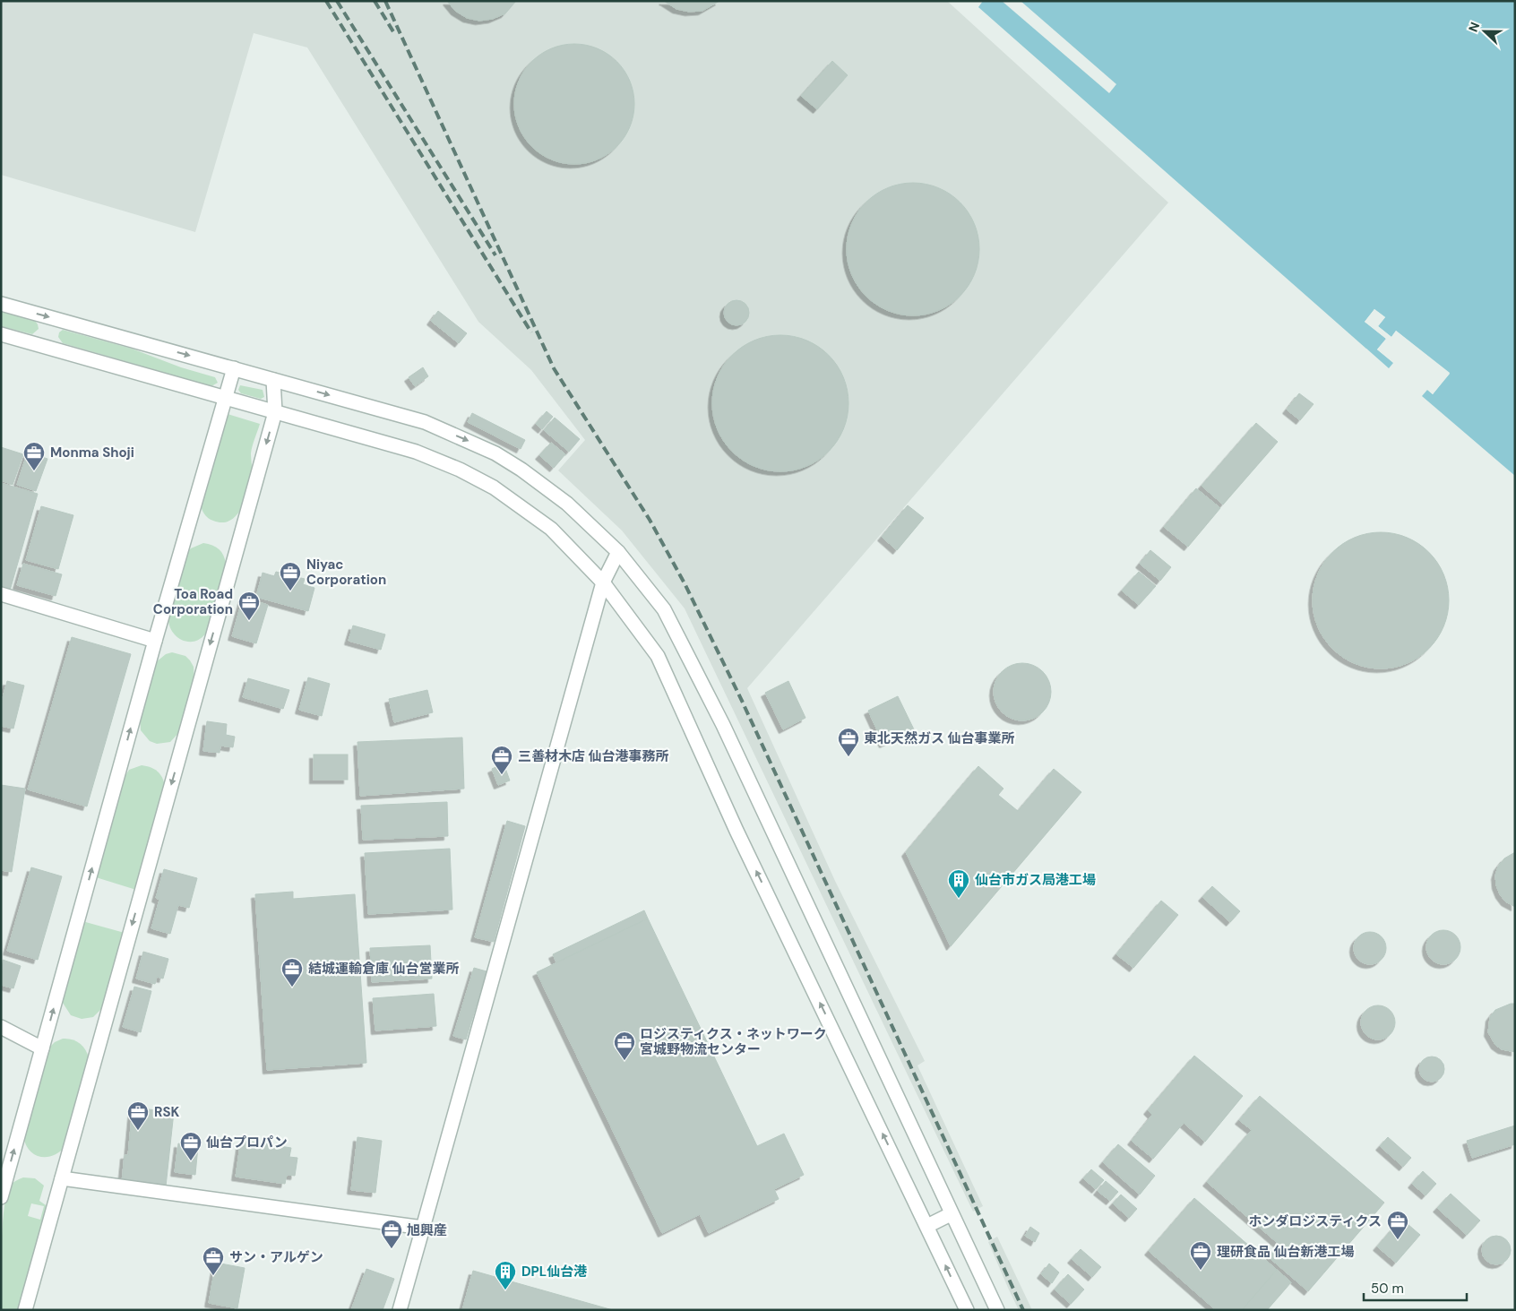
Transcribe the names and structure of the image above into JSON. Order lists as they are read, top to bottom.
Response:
{
  "places": {
    "office": [
      "Monma Shoji",
      "Niyac Corporation",
      "Toa Road Corporation",
      "東北天然ガス 仙台事業所",
      "三善材木店 仙台港事務所",
      "結城運輸倉庫 仙台営業所",
      "ロジスティクス・ネットワーク 宮城野物流センター",
      "RSK",
      "仙台プロパン",
      "ホンダロジスティクス",
      "旭興産",
      "理研食品 仙台新港工場",
      "サン・アルゲン"
    ],
    "building": ["仙台市ガス局港工場", "DPL仙台港"]
  },
  "scale_bar": "50 m",
  "north": "left"
}
